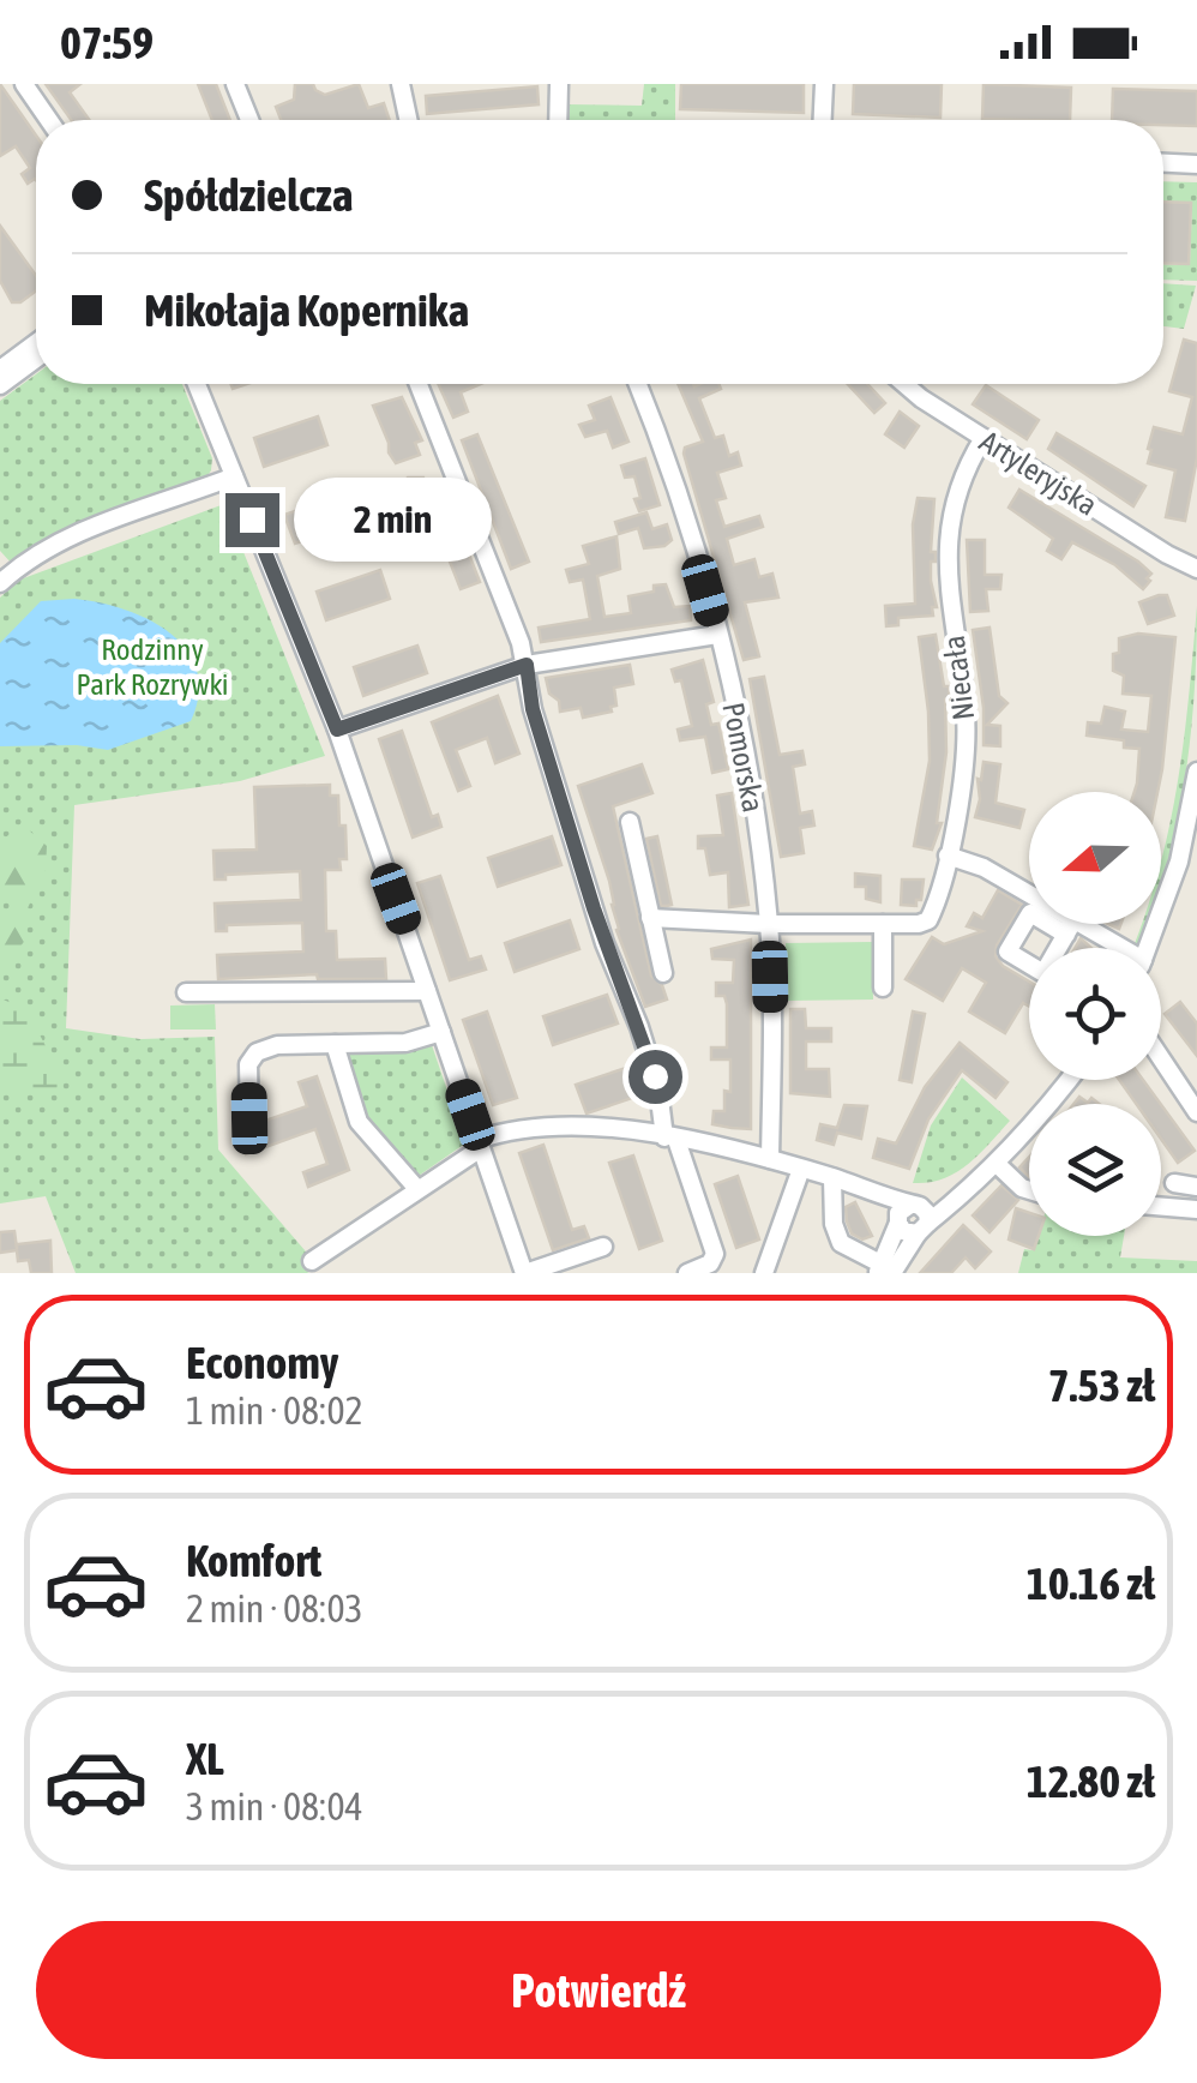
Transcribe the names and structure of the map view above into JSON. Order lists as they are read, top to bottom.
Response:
{
  "streets": {
    "street": ["Artyleryjska", "Niecała", "Pomorska"]
  },
  "crossings": [
    ["Artyleryjska", "Niecała"]
  ],
  "parks": ["Rodzinny Park Rozrywki"],
  "north": "left",
  "page": {
    "status": "07:59",
    "banner": ["Spółdzielcza", "Mikołaja Kopernika"],
    "bubble": "2 min",
    "list": [
      {
        "name": "Economy",
        "note": "1 min · 08:02",
        "value": "7.53 zł"
      },
      {
        "name": "Komfort",
        "note": "2 min · 08:03",
        "value": "10.16 zł"
      },
      {
        "name": "XL",
        "note": "3 min · 08:04",
        "value": "12.80 zł"
      }
    ],
    "buttons": "Potwierdź"
  }
}
